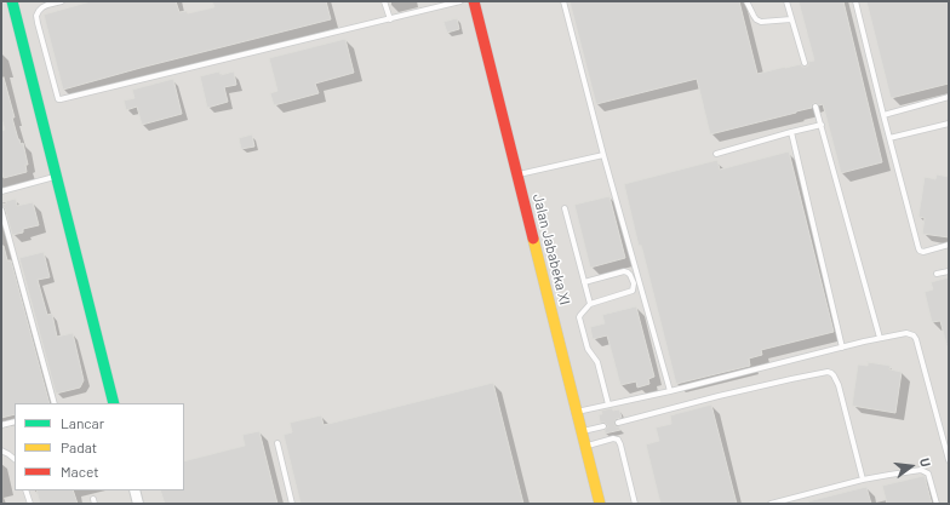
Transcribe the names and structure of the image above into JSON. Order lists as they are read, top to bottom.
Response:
{
  "streets": {
    "street": ["Jalan Jababeka XI"]
  },
  "legend": ["Lancar", "Padat", "Macet"],
  "north": "right"
}
